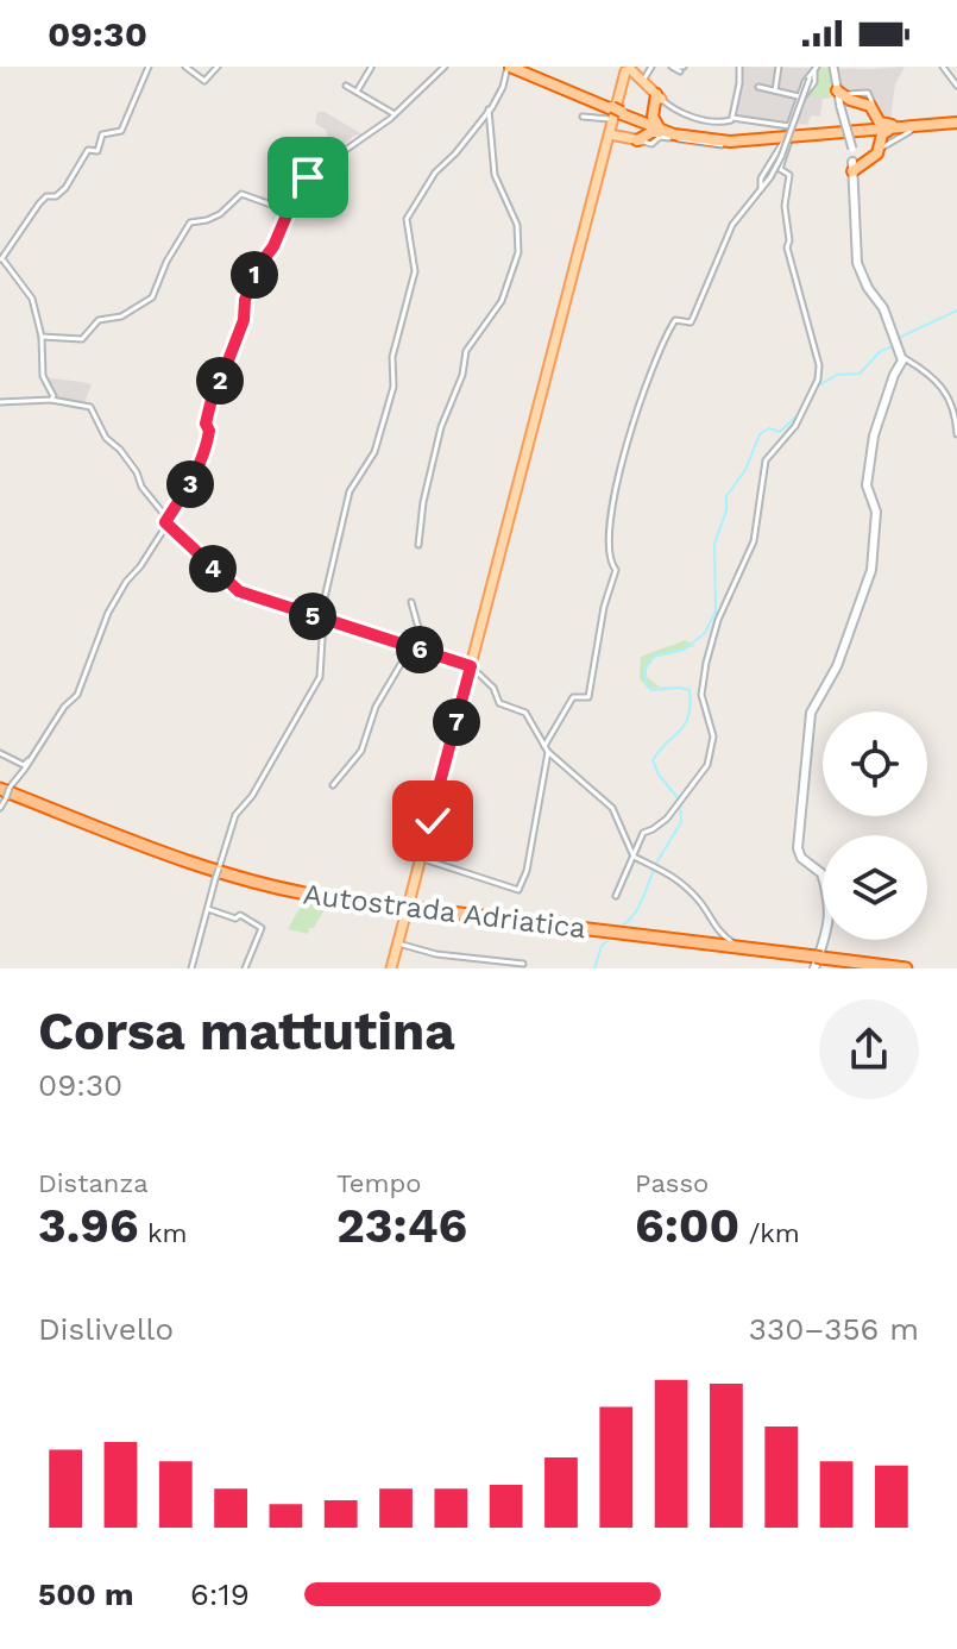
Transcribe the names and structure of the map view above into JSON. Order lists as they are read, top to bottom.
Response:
{
  "streets": {
    "highway": ["Autostrada Adriatica"]
  },
  "page": {
    "status": "09:30",
    "pins": [
      "1",
      "2",
      "3",
      "4",
      "5",
      "6",
      "7"
    ],
    "heading": ["Corsa mattutina", "09:30"],
    "stats": [
      ["Distanza", "3.96 km"],
      ["Tempo", "23:46"],
      ["Passo", "6:00 /km"]
    ],
    "chart": ["Dislivello", "330–356 m"],
    "list": [
      {
        "name": "500 m",
        "note": "6:19"
      }
    ]
  }
}
